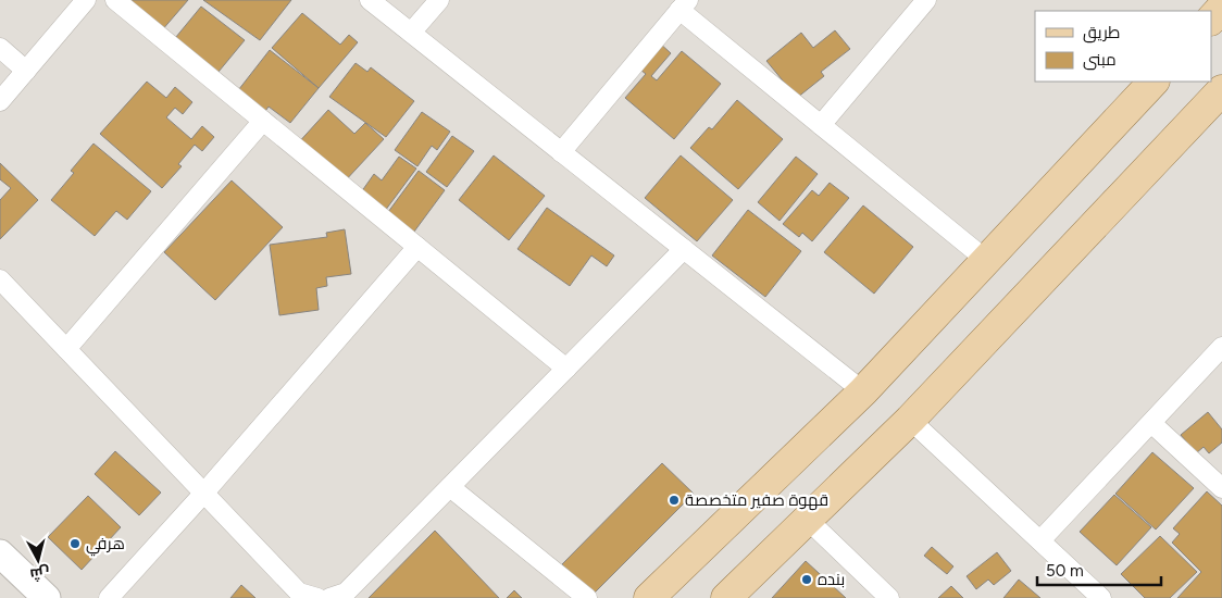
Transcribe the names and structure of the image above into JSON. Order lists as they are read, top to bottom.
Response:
{
  "places": ["قهوة صفير متخصصة", "هرفي", "بنده"],
  "legend": ["طريق", "مبنى"],
  "scale_bar": "50 m",
  "north": "bottom"
}
